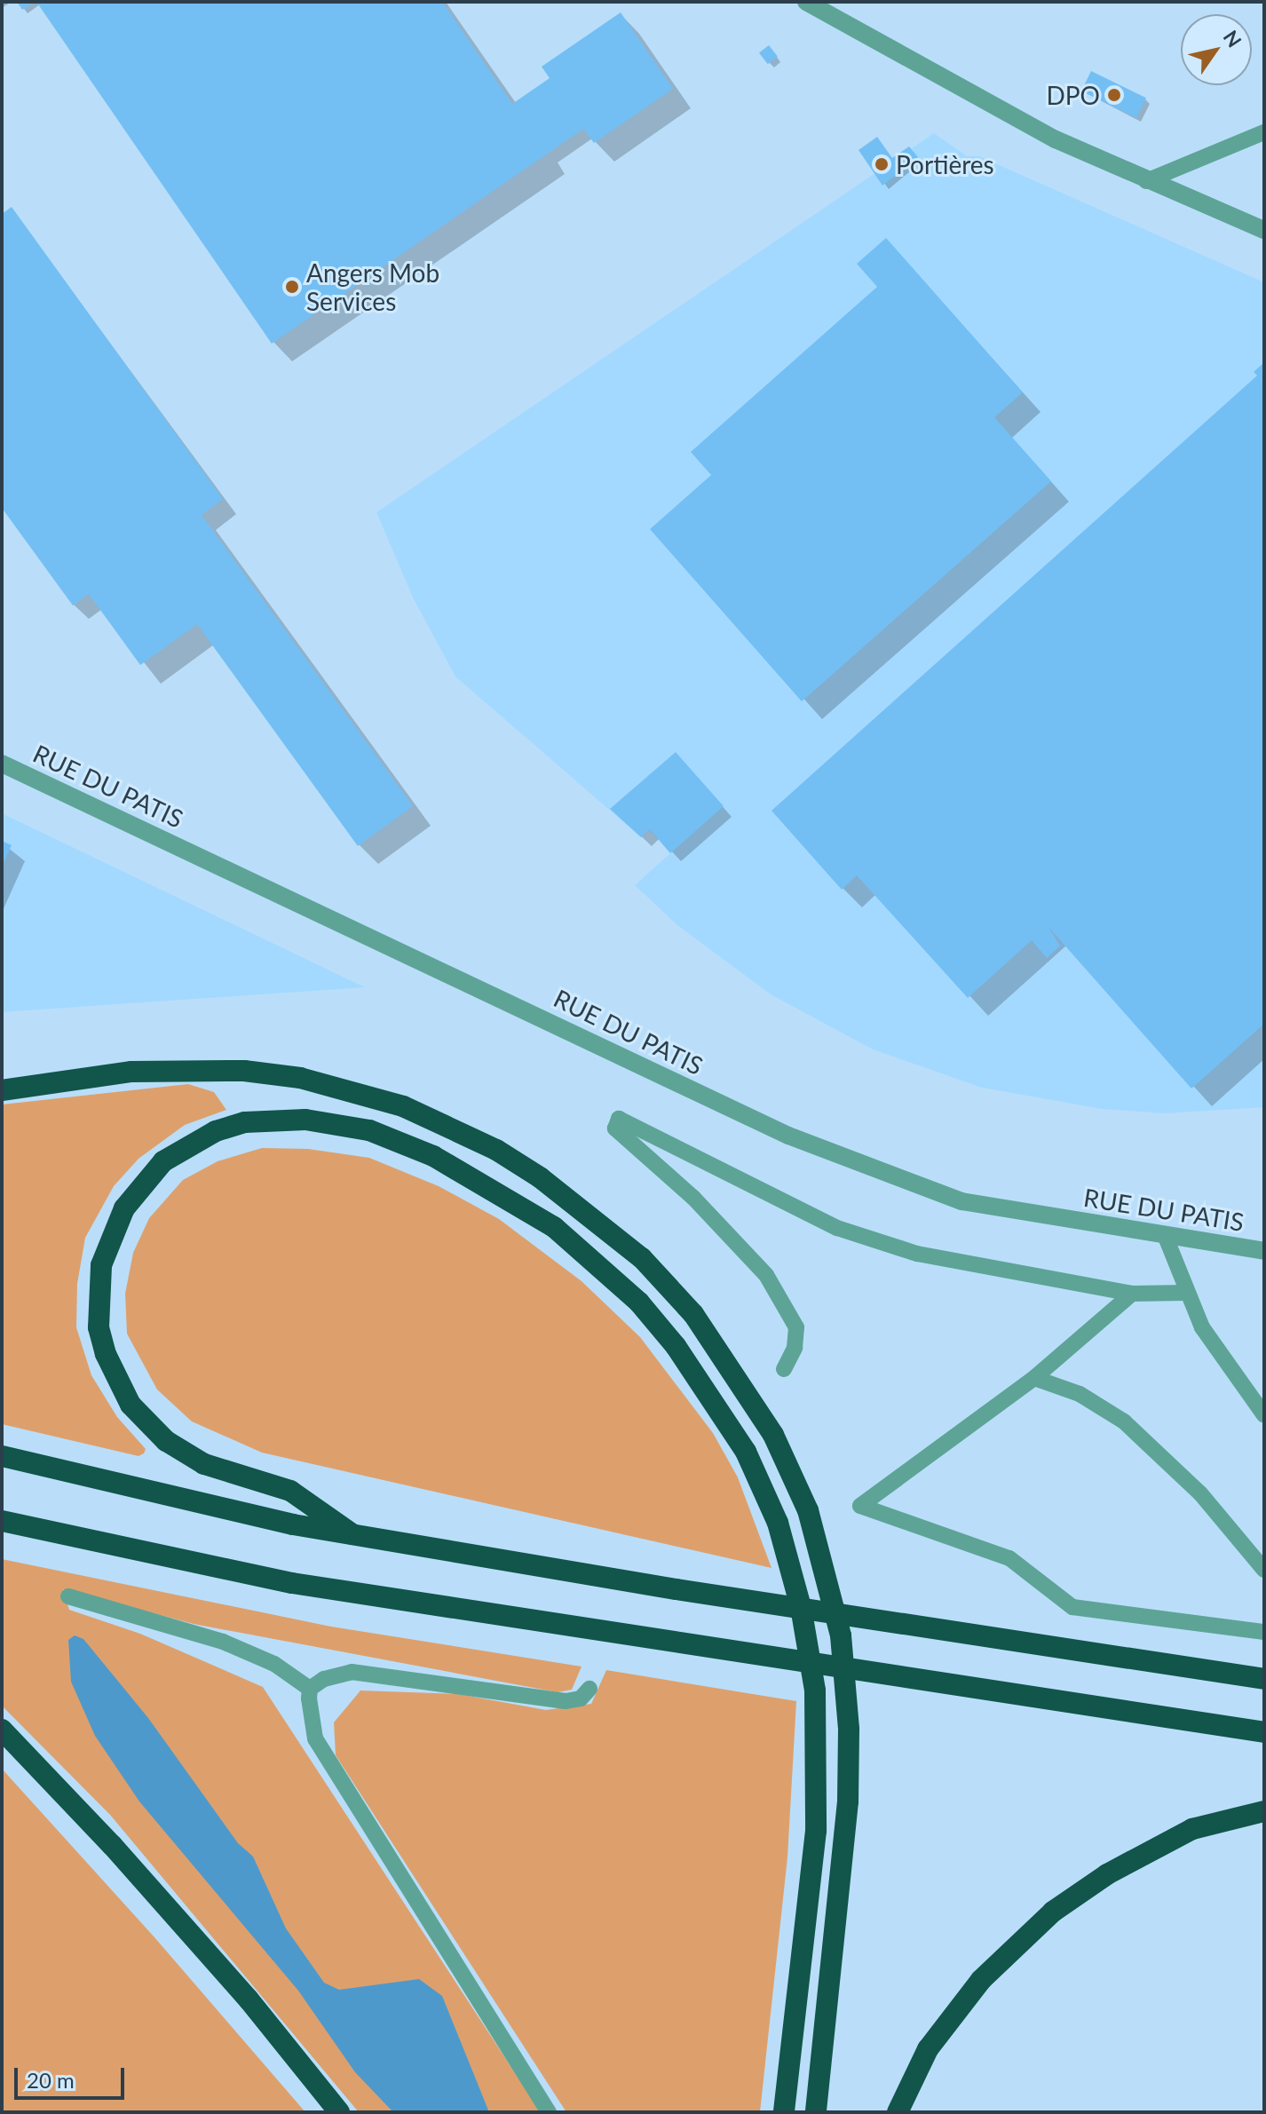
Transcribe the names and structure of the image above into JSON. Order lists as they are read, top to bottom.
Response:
{
  "streets": {
    "street": ["RUE DU PATIS"]
  },
  "places": ["DPO", "Portières", "Angers Mob Services"],
  "scale_bar": "20 m",
  "north": "top right"
}
